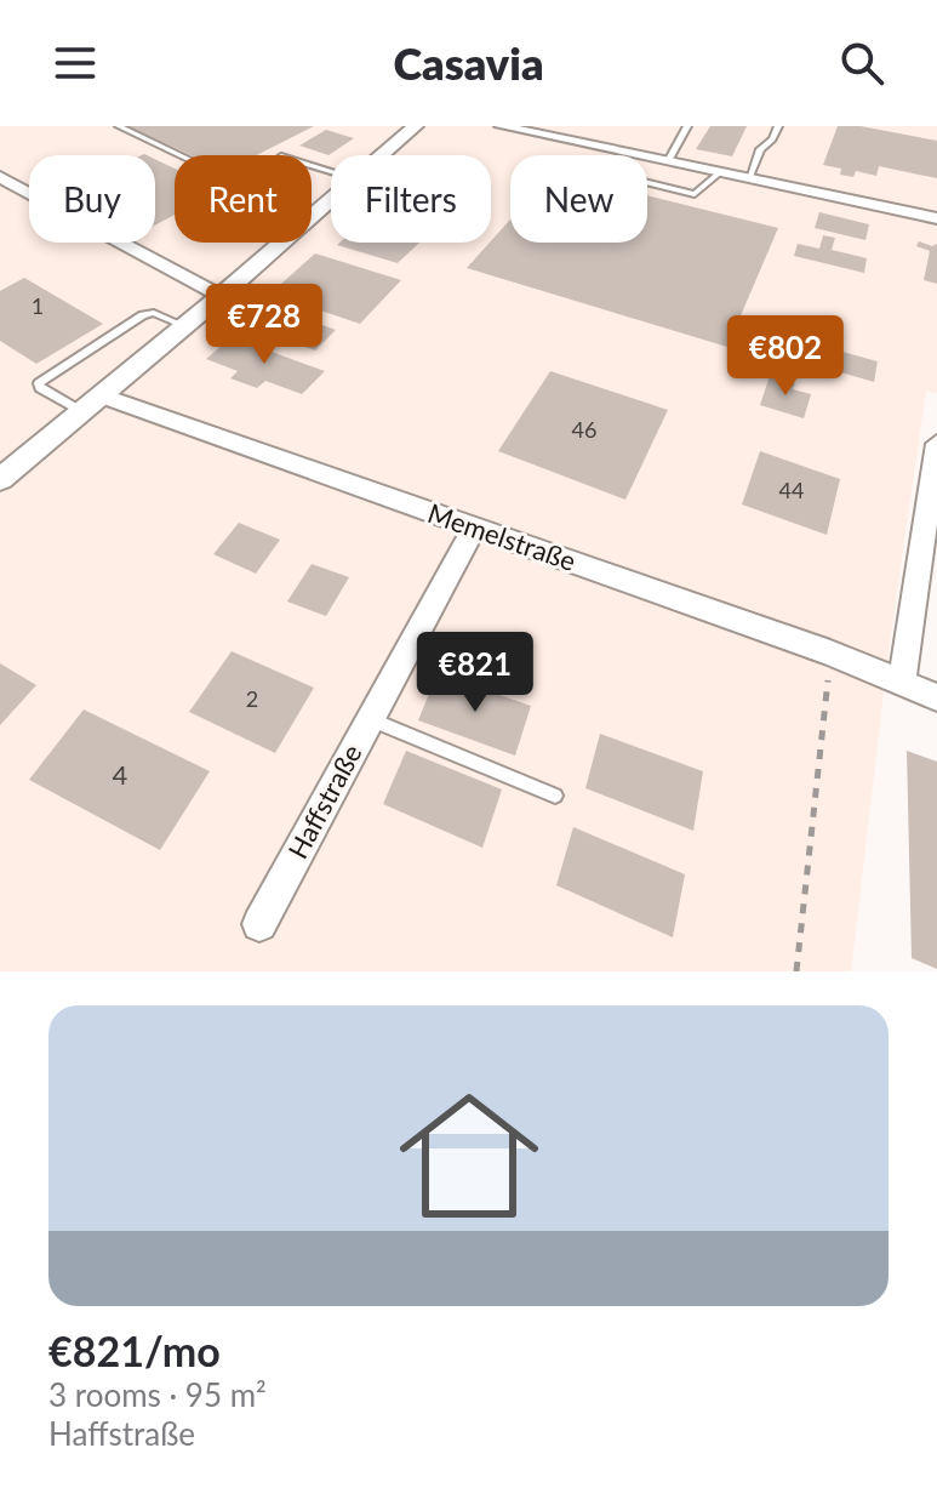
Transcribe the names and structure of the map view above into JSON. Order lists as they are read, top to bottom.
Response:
{
  "streets": {
    "street": ["Memelstraße", "Haffstraße"]
  },
  "crossings": [
    ["Memelstraße", "Haffstraße"]
  ],
  "house_numbers": [
    "1",
    "46",
    "44",
    "2",
    "4"
  ],
  "page": {
    "header": "Casavia",
    "chip": [
      "Buy",
      "Rent",
      "Filters",
      "New"
    ],
    "price": ["€728", "€802", "€821"],
    "list": [
      {
        "name": "€821/mo",
        "note": "3 rooms · 95 m² · Haffstraße"
      }
    ]
  }
}
